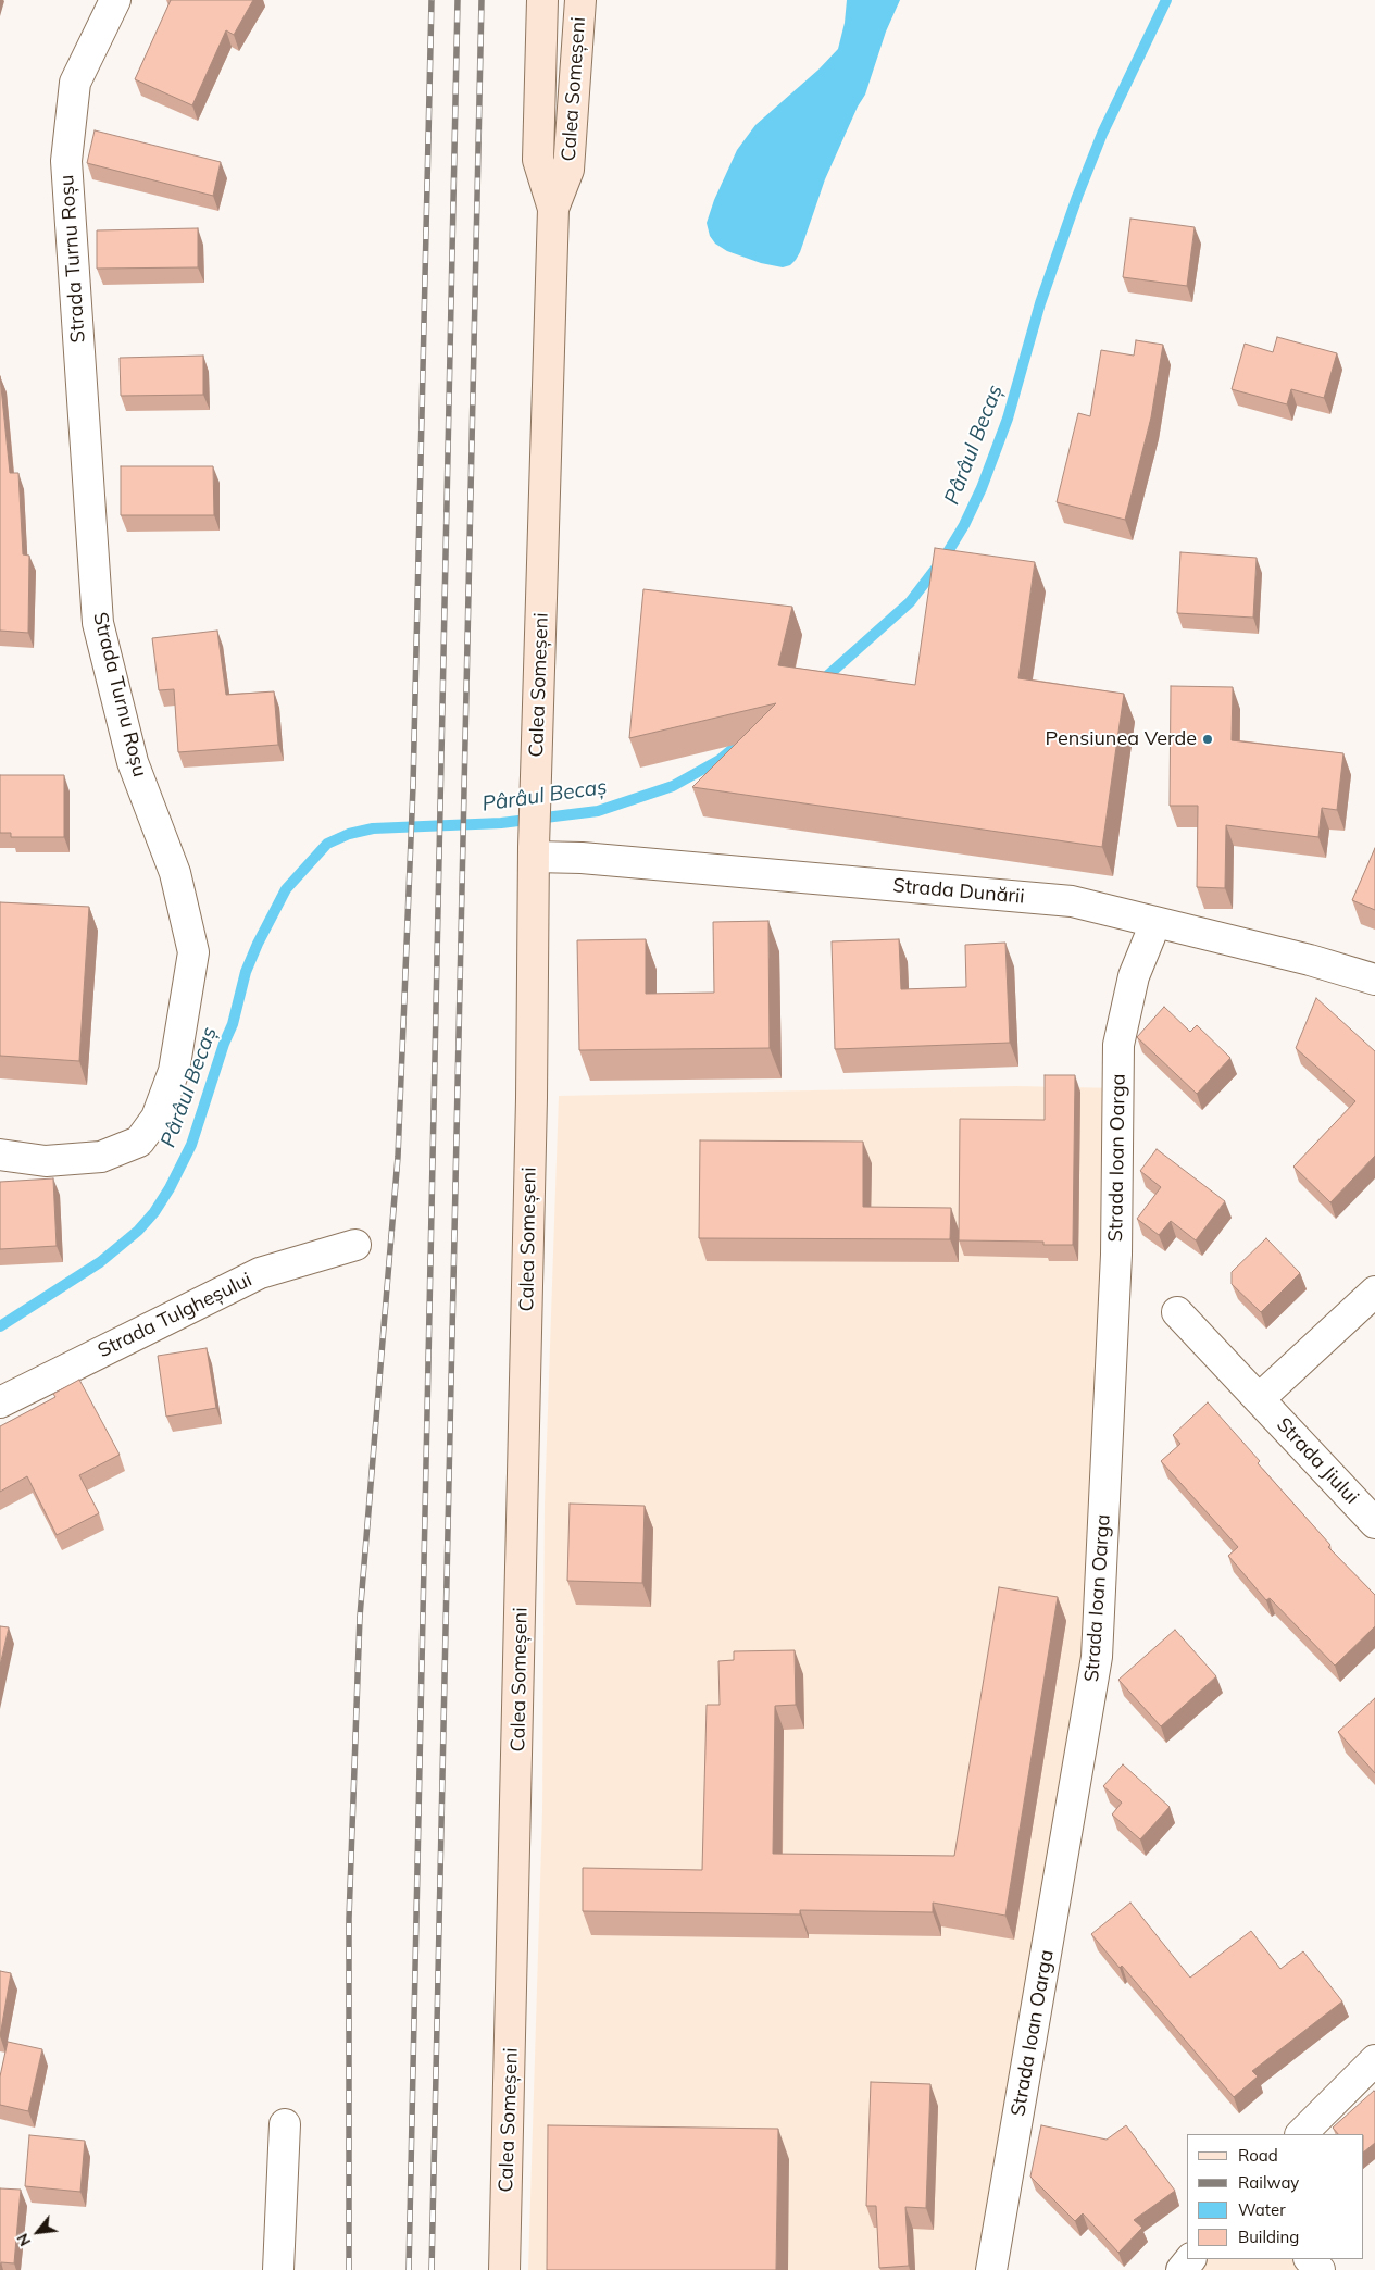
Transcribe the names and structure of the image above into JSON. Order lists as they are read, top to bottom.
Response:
{
  "streets": {
    "main road": ["Calea Someșeni"],
    "street": [
      "Strada Turnu Roșu",
      "Strada Dunării",
      "Strada Ioan Oarga",
      "Strada Tulgheșului",
      "Strada Jiului"
    ]
  },
  "crossings": [
    ["Calea Someșeni", "Strada Dunării"],
    ["Strada Dunării", "Strada Ioan Oarga"]
  ],
  "water": ["Pârâul Becaș"],
  "places": ["Pensiunea Verde"],
  "legend": [
    "Road",
    "Railway",
    "Water",
    "Building"
  ],
  "north": "bottom left"
}
